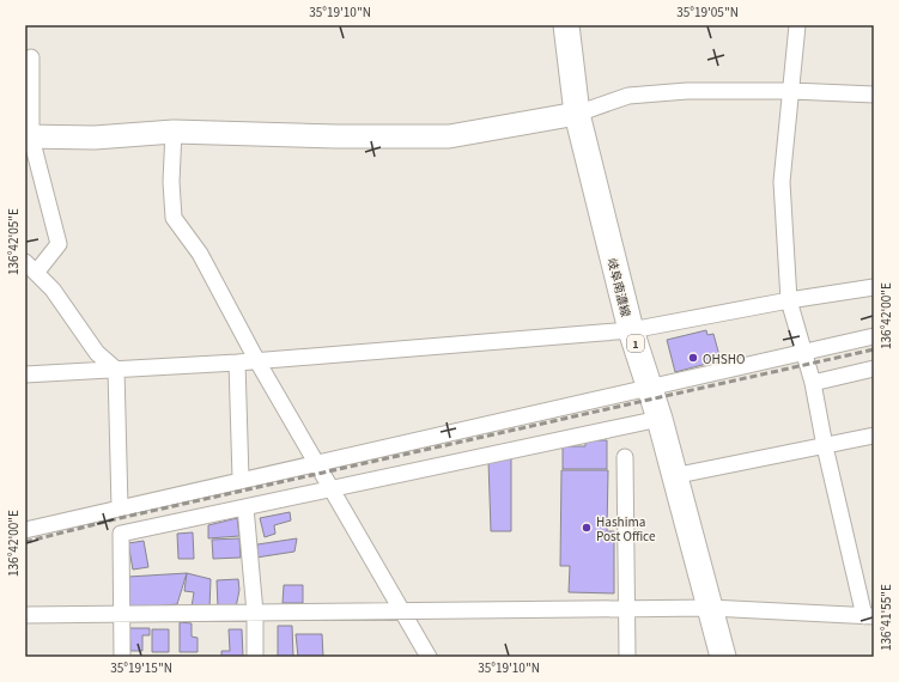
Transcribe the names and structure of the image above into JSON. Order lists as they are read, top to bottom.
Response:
{
  "streets": {
    "main road": ["岐阜南濃線", "1"]
  },
  "places": ["OHSHO", "Hashima Post Office"],
  "coordinates": [
    "35°19'10\"N",
    "35°19'05\"N",
    "136°42'05\"E",
    "136°42'00\"E",
    "136°41'55\"E",
    "35°19'15\"N"
  ]
}
